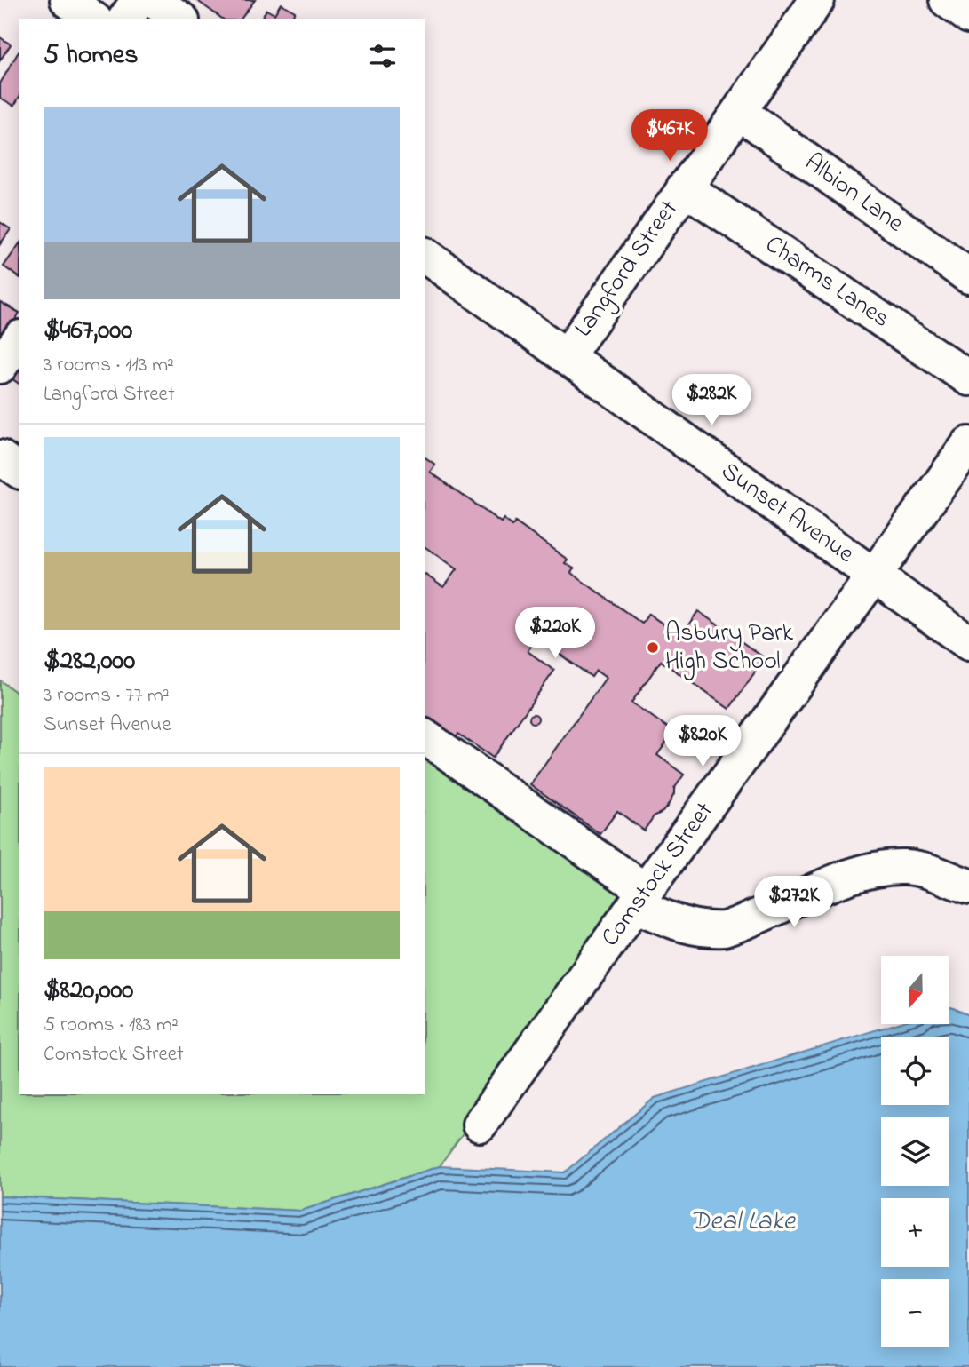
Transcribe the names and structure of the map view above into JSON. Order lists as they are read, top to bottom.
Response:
{
  "streets": {
    "street": [
      "Albion Lane",
      "Langford Street",
      "Charms Lanes",
      "Sunset Avenue",
      "Comstock Street"
    ]
  },
  "crossings": [
    ["Albion Lane", "Langford Street"],
    ["Langford Street", "Charms Lanes"],
    ["Langford Street", "Sunset Avenue"],
    ["Sunset Avenue", "Comstock Street"]
  ],
  "water": ["Deal Lake"],
  "places": ["Asbury Park High School"],
  "north": "bottom",
  "page": {
    "heading": "5 homes",
    "list": [
      {
        "name": "$467,000",
        "note": "3 rooms · 113 m² · Langford Street"
      },
      {
        "name": "$282,000",
        "note": "3 rooms · 77 m² · Sunset Avenue"
      },
      {
        "name": "$820,000",
        "note": "5 rooms · 183 m² · Comstock Street"
      }
    ],
    "price": [
      "$467K",
      "$282K",
      "$220K",
      "$820K",
      "$272K"
    ],
    "map_buttons": ["+", "−"]
  }
}
